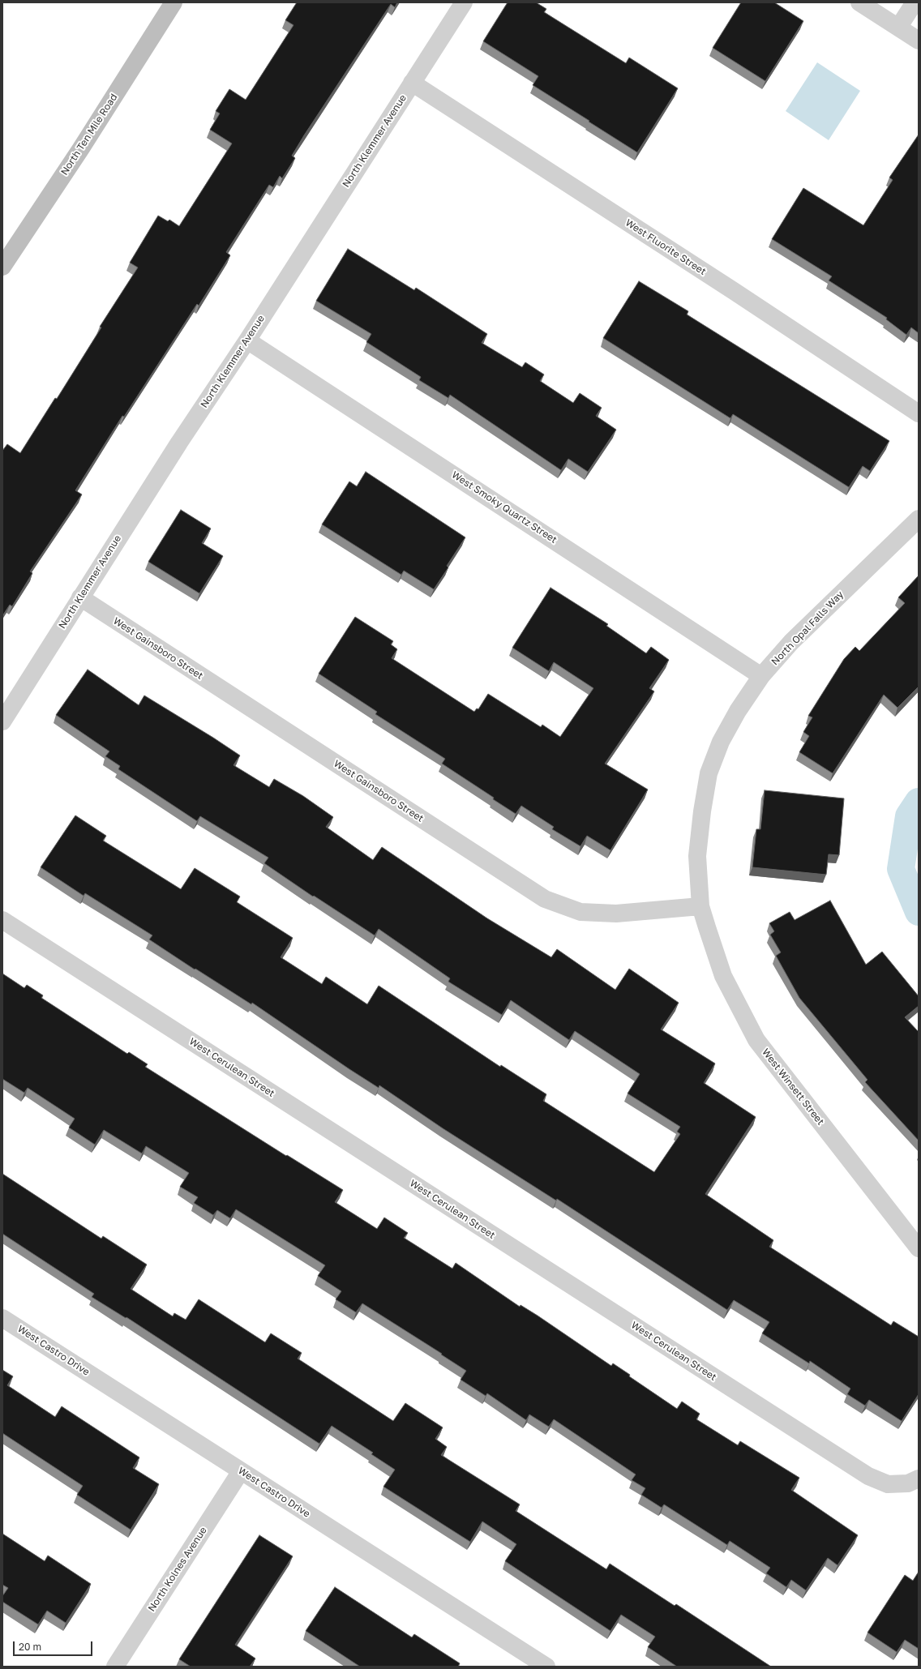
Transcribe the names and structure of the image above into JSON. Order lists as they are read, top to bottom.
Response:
{
  "streets": {
    "main road": ["North Ten Mile Road"],
    "street": [
      "North Klemmer Avenue",
      "West Fluorite Street",
      "West Smoky Quartz Street",
      "North Opal Falls Way",
      "West Gainsboro Street",
      "West Cerulean Street",
      "West Winsett Street",
      "West Castro Drive",
      "North Kolnes Avenue"
    ]
  },
  "crossings": [
    ["North Klemmer Avenue", "West Fluorite Street"],
    ["North Klemmer Avenue", "West Smoky Quartz Street"],
    ["North Klemmer Avenue", "West Gainsboro Street"],
    ["West Smoky Quartz Street", "North Opal Falls Way"],
    ["North Opal Falls Way", "West Gainsboro Street"],
    ["North Opal Falls Way", "West Winsett Street"],
    ["West Gainsboro Street", "West Winsett Street"],
    ["West Castro Drive", "North Kolnes Avenue"]
  ],
  "scale_bar": "20 m"
}
